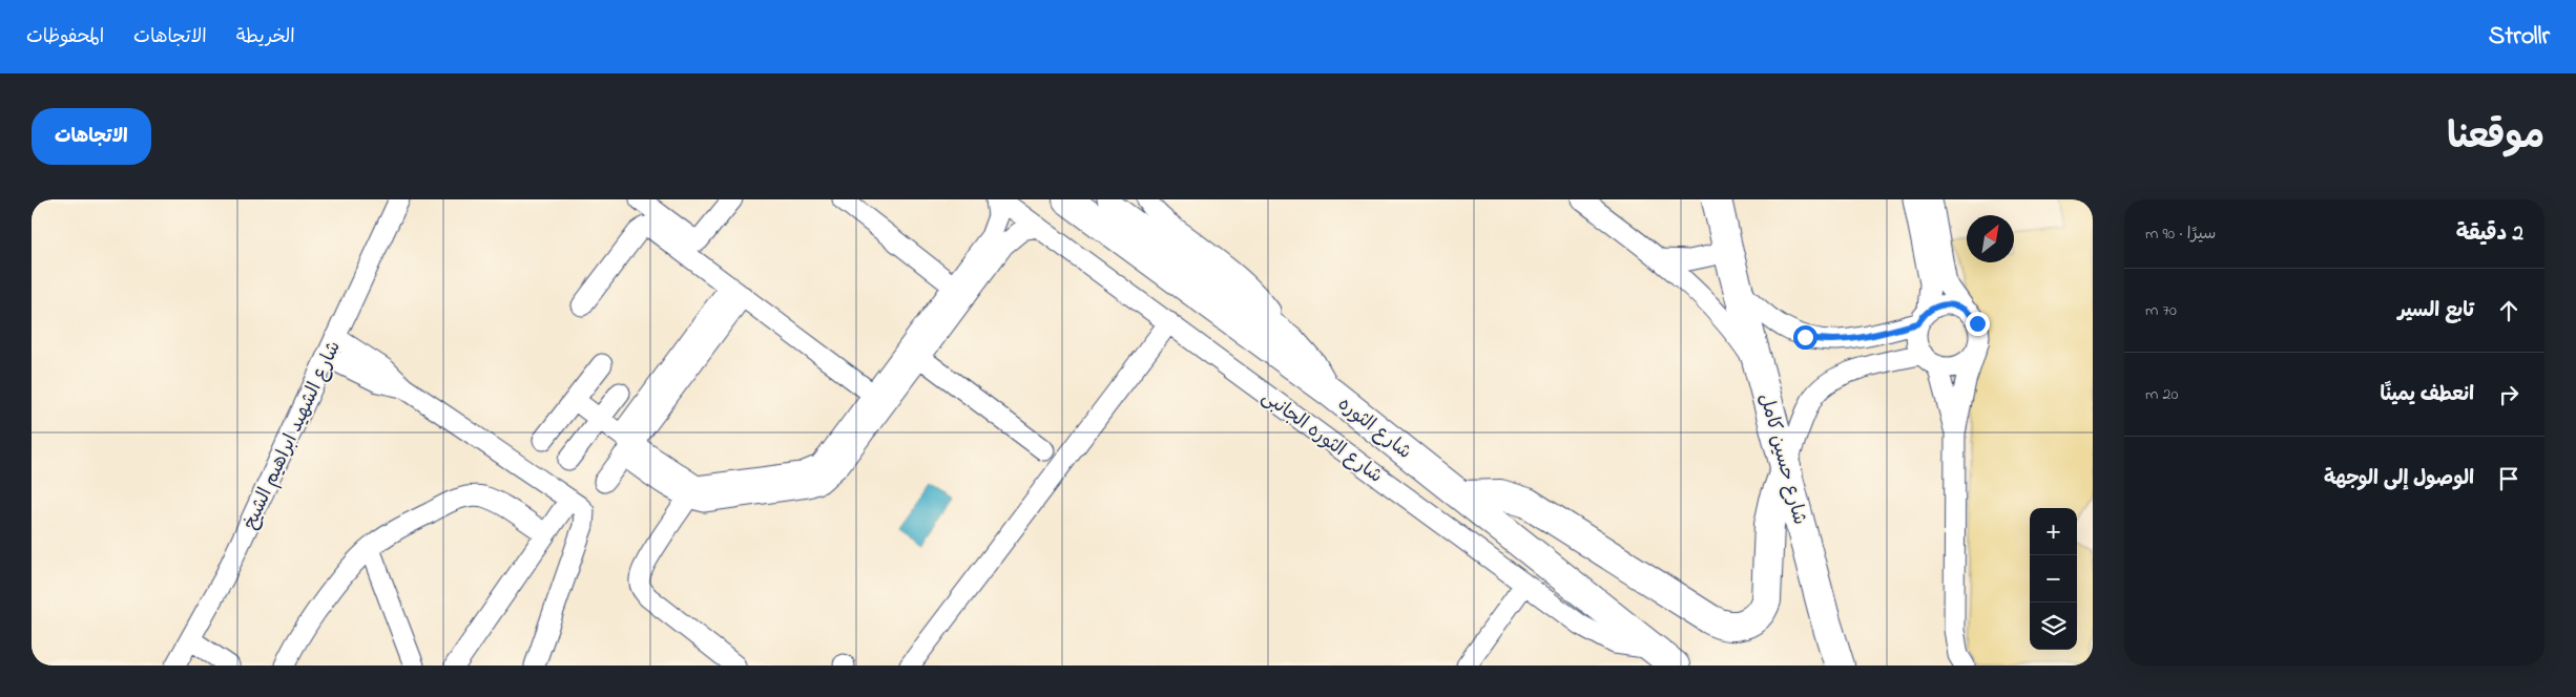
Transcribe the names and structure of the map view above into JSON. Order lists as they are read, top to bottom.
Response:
{
  "streets": {
    "highway": ["شارع الثوره", "شارع حسين كامل"],
    "street": ["شارع الشهيد ابراهيم الشيخ", "شارع الثوره الجانبى"]
  },
  "crossings": [
    ["شارع الثوره", "شارع الثوره الجانبى"]
  ],
  "north": "top right",
  "page": {
    "header": "Strollr",
    "nav": ["الخريطة", "الاتجاهات", "المحفوظات"],
    "title": "موقعنا",
    "buttons": "الاتجاهات",
    "heading": ["2 دقيقة", "سيرًا · 90 m"],
    "list": [
      ["تابع السير", "70 m"],
      ["انعطف يمينًا", "20 m"],
      "الوصول إلى الوجهة"
    ],
    "map_buttons": ["+", "−"]
  }
}
